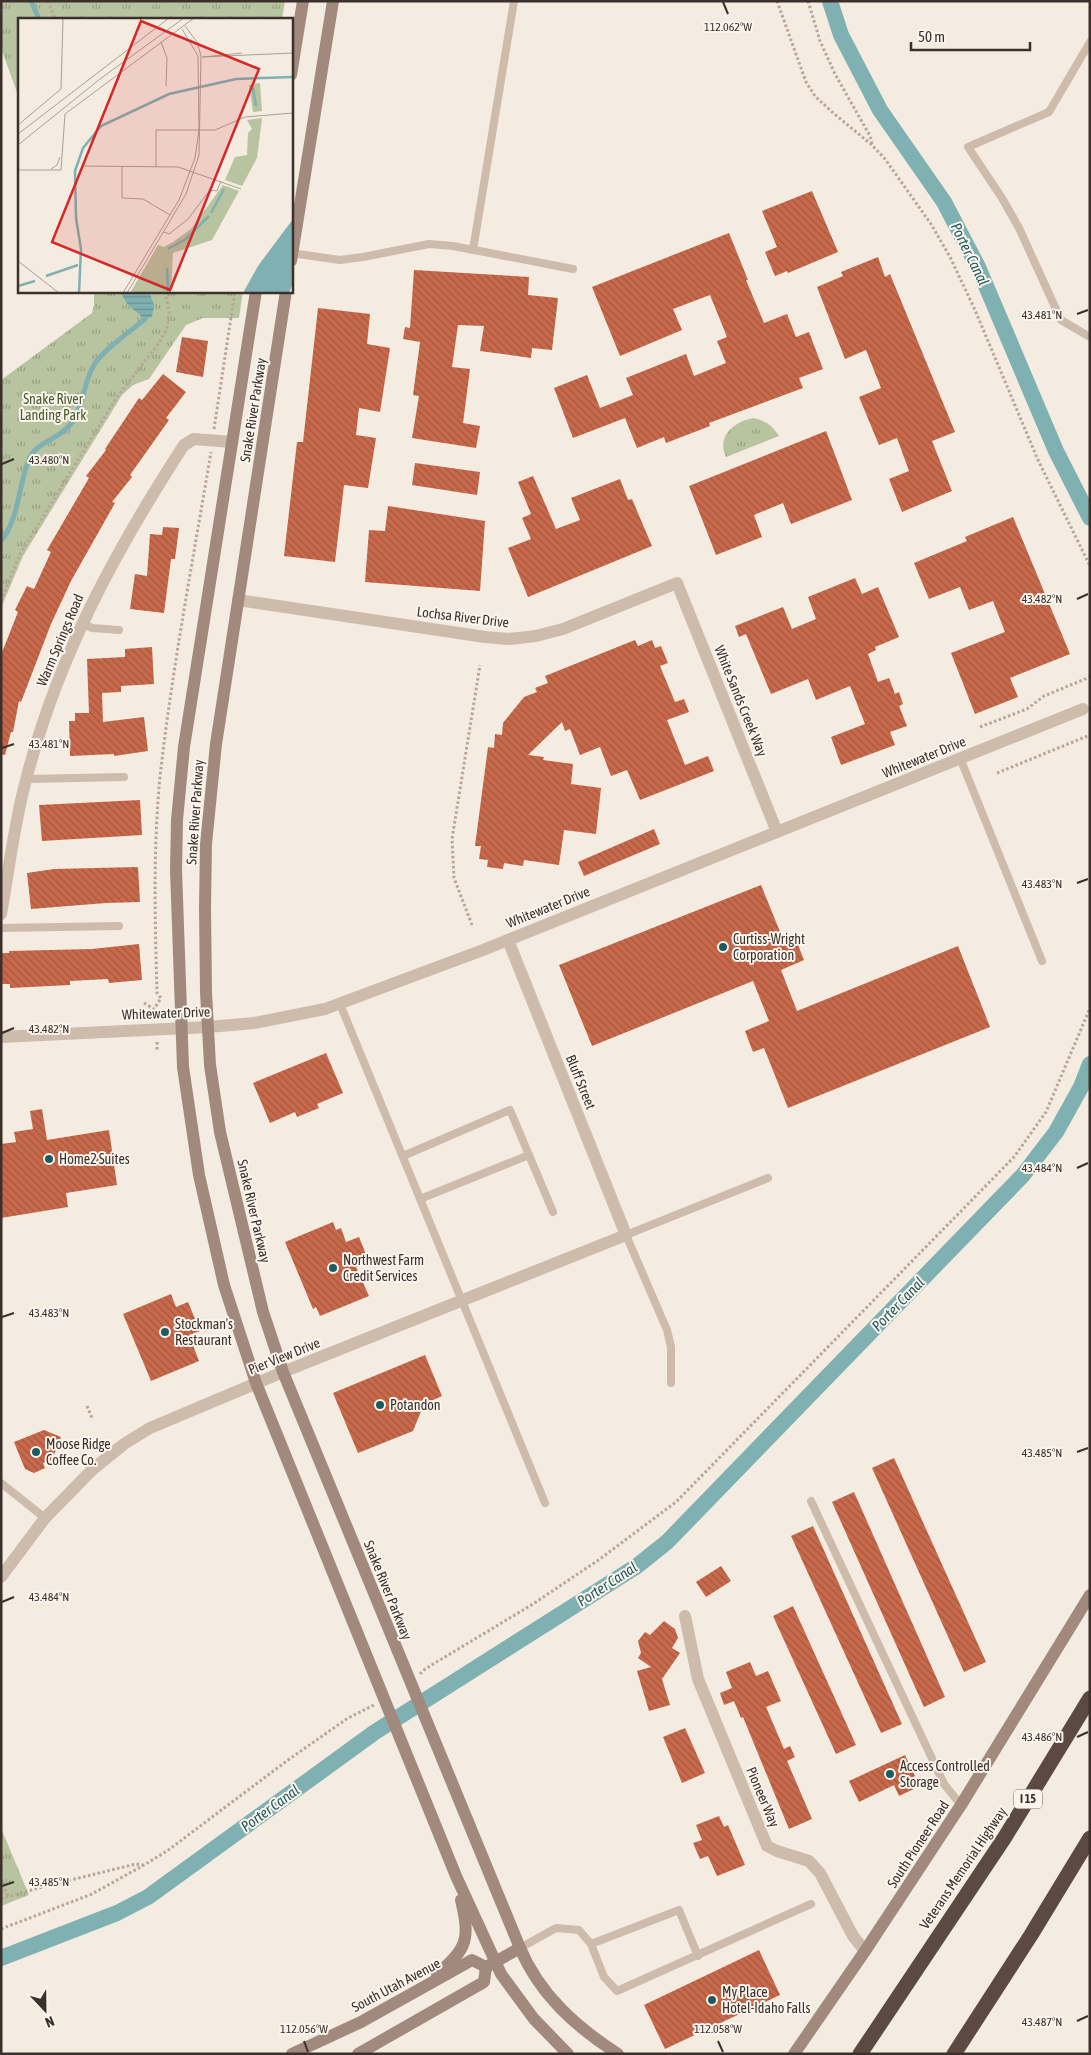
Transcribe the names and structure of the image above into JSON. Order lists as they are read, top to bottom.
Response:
{
  "streets": {
    "highway": ["I 15", "Veterans Memorial Highway"],
    "street": [
      "Snake River Parkway",
      "Lochsa River Drive",
      "Warm Springs Road",
      "White Sands Creek Way",
      "Whitewater Drive",
      "Bluff Street",
      "Pier View Drive",
      "Pioneer Way",
      "South Pioneer Road",
      "South Utah Avenue"
    ]
  },
  "crossings": [
    ["Snake River Parkway", "Lochsa River Drive"],
    ["Snake River Parkway", "Warm Springs Road"],
    ["Snake River Parkway", "Whitewater Drive"],
    ["Snake River Parkway", "Pier View Drive"],
    ["Snake River Parkway", "South Utah Avenue"],
    ["Lochsa River Drive", "White Sands Creek Way"],
    ["White Sands Creek Way", "Whitewater Drive"],
    ["Whitewater Drive", "Bluff Street"],
    ["Bluff Street", "Pier View Drive"],
    ["Pioneer Way", "South Pioneer Road"]
  ],
  "water": ["Porter Canal"],
  "parks": ["Snake River Landing Park"],
  "places": [
    "Curtiss-Wright Corporation",
    "Home2 Suites",
    "Northwest Farm Credit Services",
    "Stockman's Restaurant",
    "Potandon",
    "Moose Ridge Coffee Co.",
    "Access Controlled Storage",
    "My Place Hotel-Idaho Falls"
  ],
  "scale_bar": "50 m",
  "north": "bottom",
  "coordinates": [
    "112.062°W",
    "43.481°N",
    "43.480°N",
    "43.482°N",
    "43.483°N",
    "43.484°N",
    "43.485°N",
    "43.486°N",
    "43.487°N",
    "112.056°W",
    "112.058°W"
  ]
}
